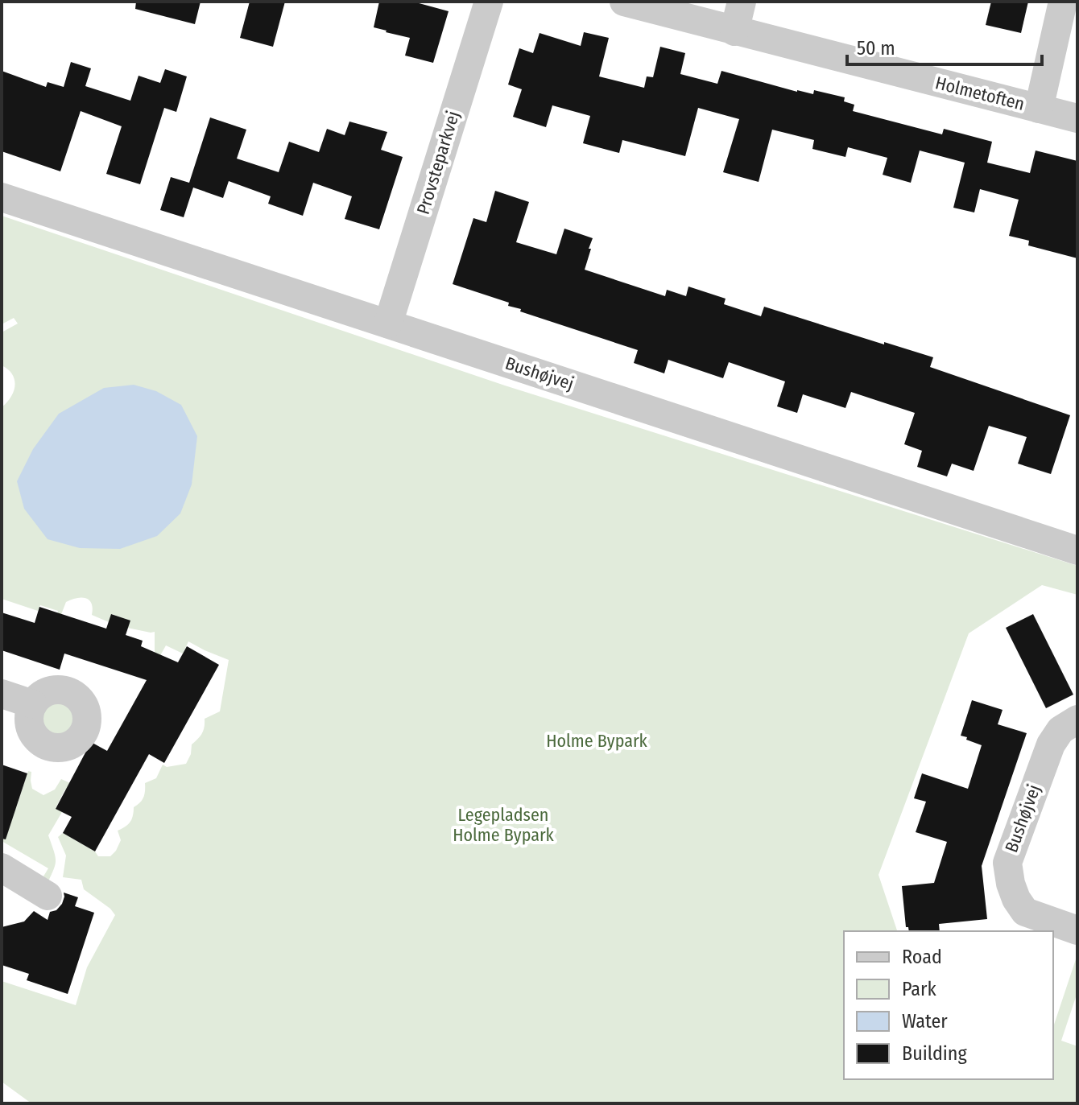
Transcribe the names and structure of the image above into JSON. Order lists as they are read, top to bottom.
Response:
{
  "streets": {
    "street": ["Holmetoften", "Provsteparkvej", "Bushøjvej"]
  },
  "crossings": [
    ["Provsteparkvej", "Bushøjvej"]
  ],
  "parks": ["Holme Bypark", "Legepladsen Holme Bypark"],
  "legend": [
    "Road",
    "Park",
    "Water",
    "Building"
  ],
  "scale_bar": "50 m"
}
